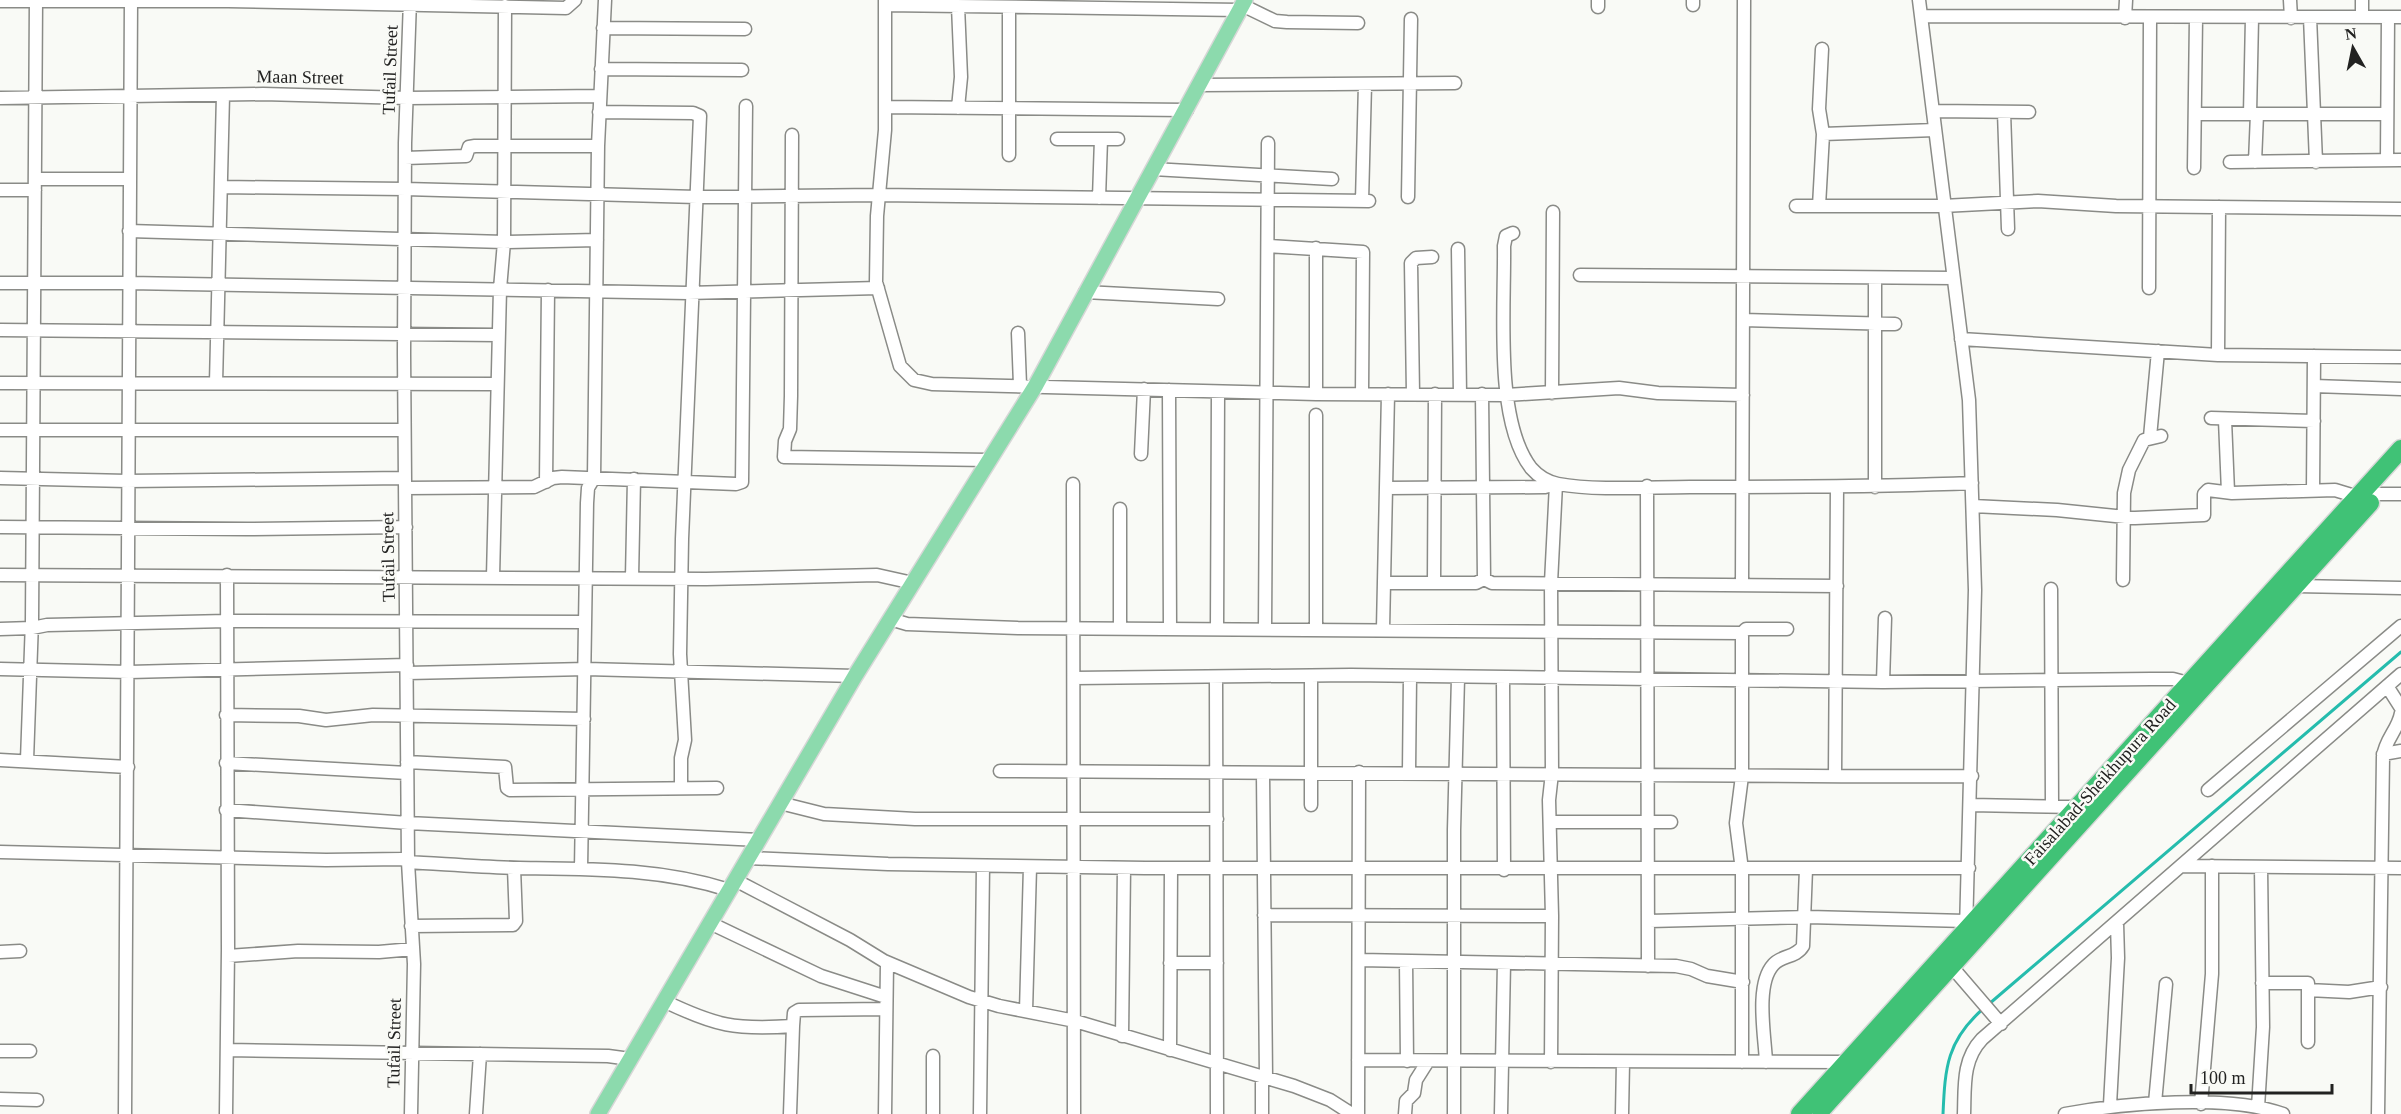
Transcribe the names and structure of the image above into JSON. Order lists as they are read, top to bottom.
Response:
{
  "streets": {
    "highway": ["Faisalabad-Sheikhupura Road"],
    "street": ["Tufail Street", "Maan Street"]
  },
  "crossings": [
    ["Tufail Street", "Maan Street"]
  ],
  "scale_bar": "100 m",
  "north": "top"
}
